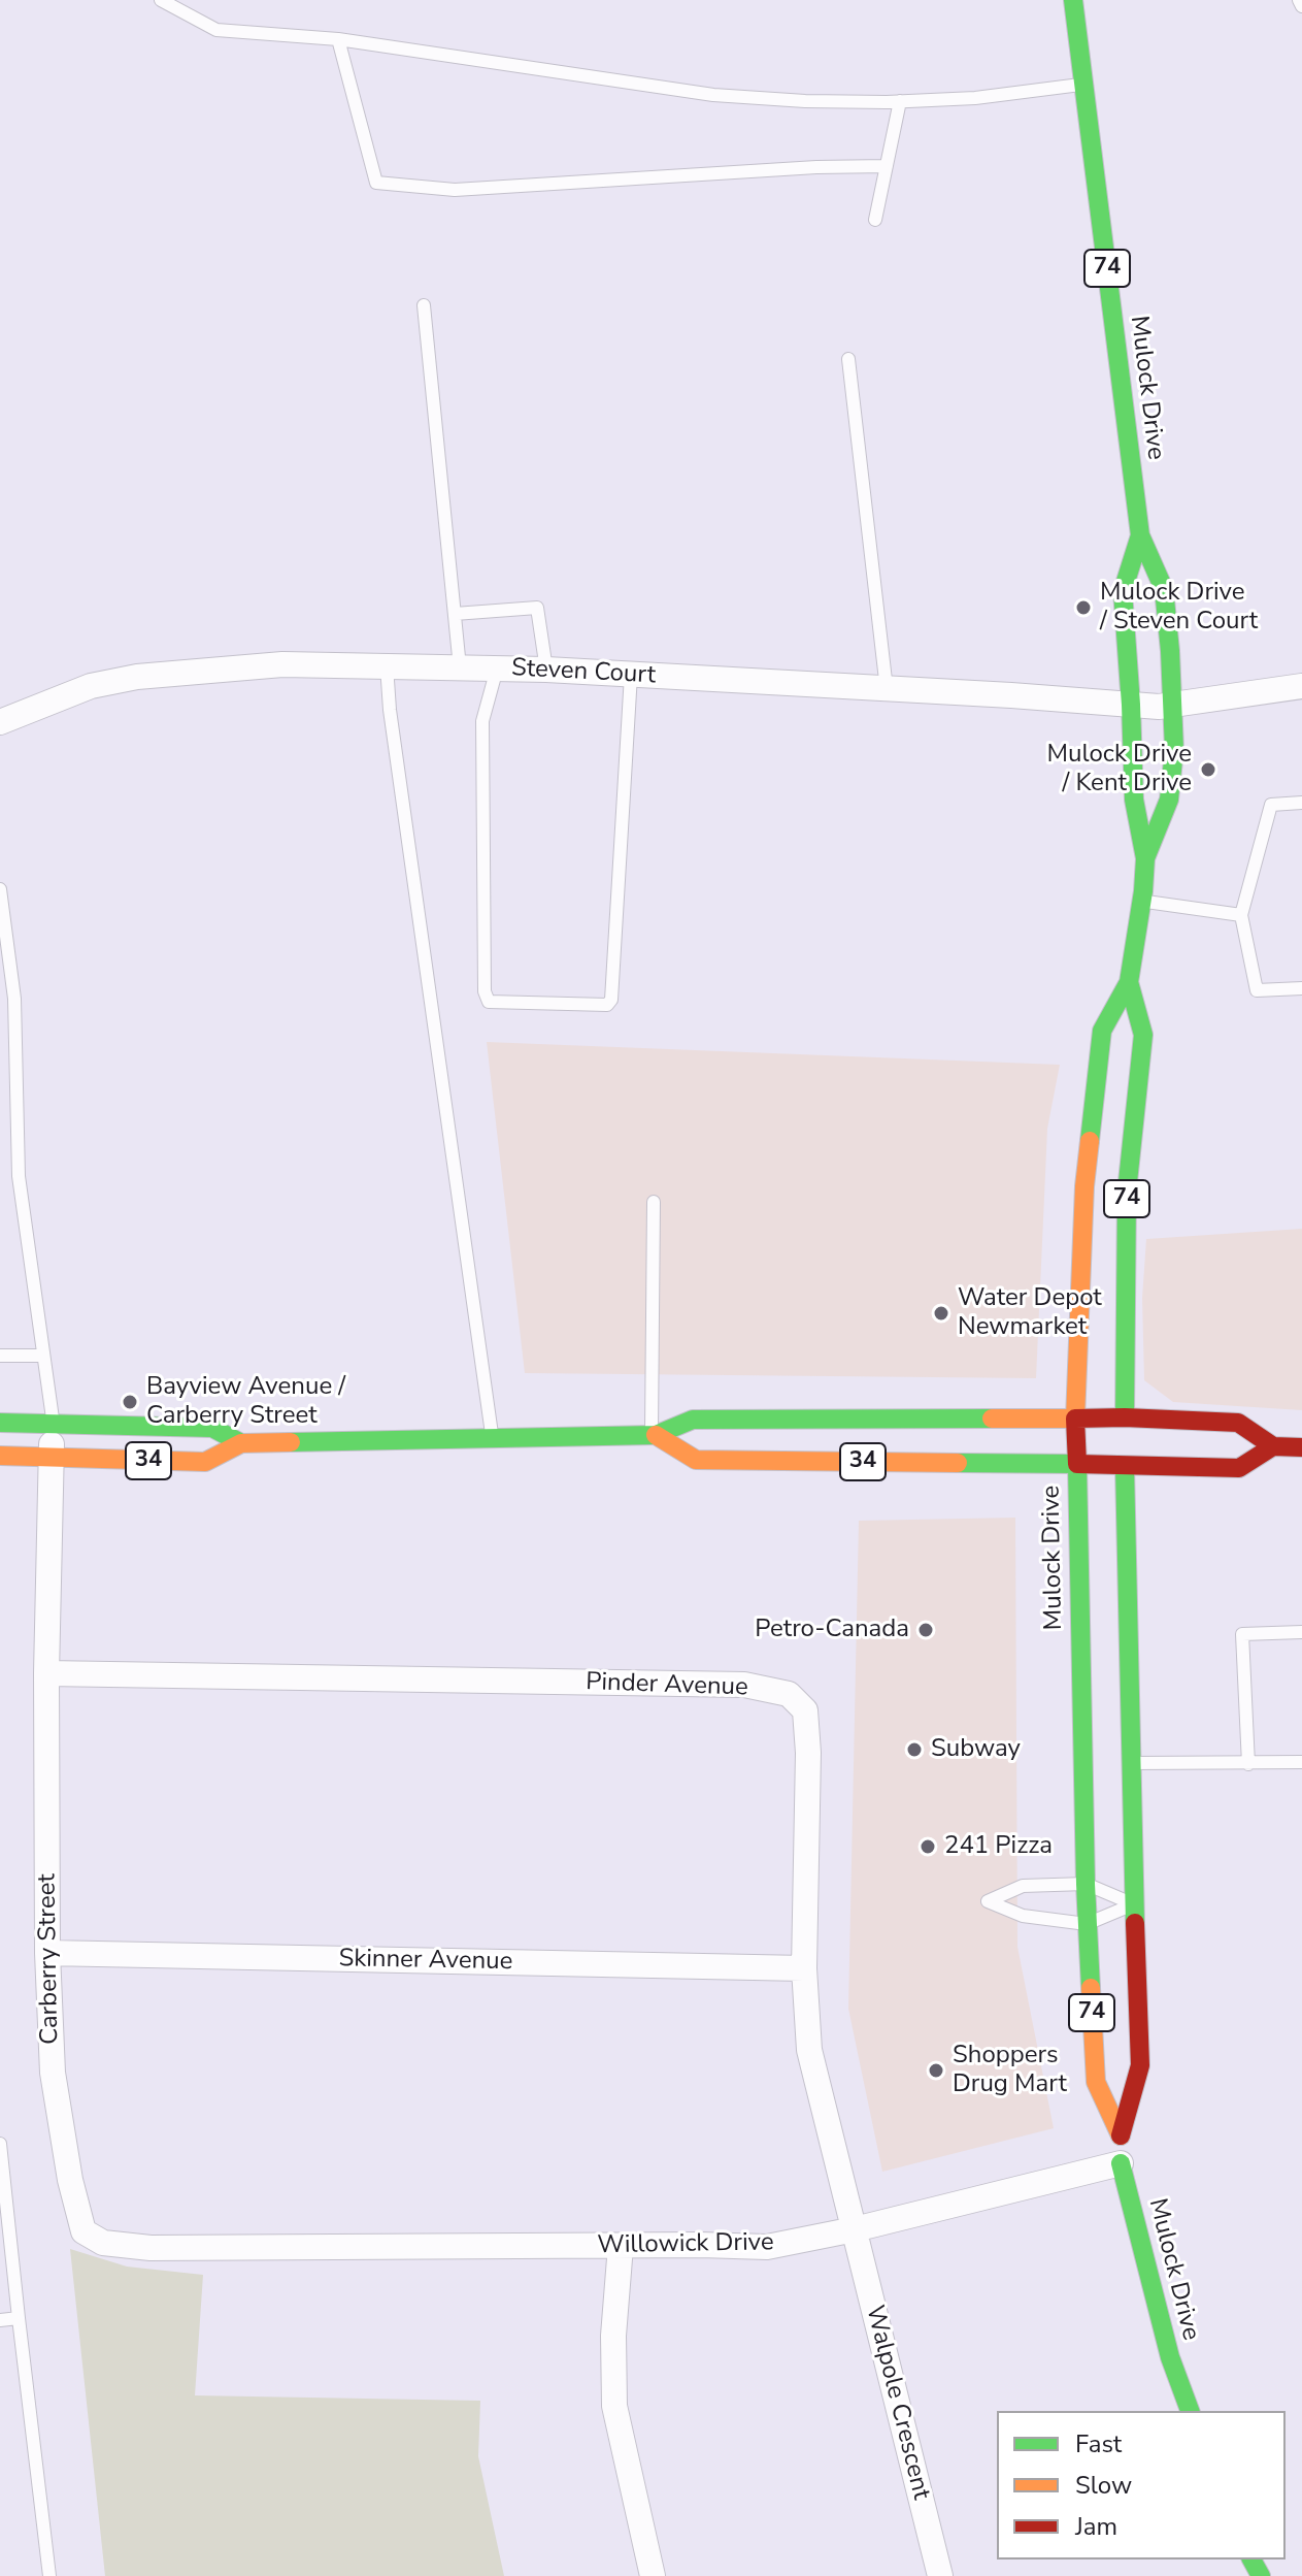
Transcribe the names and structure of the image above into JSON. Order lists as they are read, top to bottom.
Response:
{
  "streets": {
    "main road": ["74", "Mulock Drive", "34"],
    "street": [
      "Steven Court",
      "Pinder Avenue",
      "Carberry Street",
      "Skinner Avenue",
      "Willowick Drive",
      "Walpole Crescent"
    ]
  },
  "crossings": [
    ["Mulock Drive", "Steven Court"],
    ["Mulock Drive", "34"],
    ["Mulock Drive", "Willowick Drive"],
    ["34", "Carberry Street"],
    ["Pinder Avenue", "Carberry Street"],
    ["Pinder Avenue", "Skinner Avenue"],
    ["Pinder Avenue", "Willowick Drive"],
    ["Pinder Avenue", "Walpole Crescent"],
    ["Carberry Street", "Skinner Avenue"],
    ["Carberry Street", "Willowick Drive"],
    ["Willowick Drive", "Walpole Crescent"]
  ],
  "places": [
    "Mulock Drive / Steven Court",
    "Mulock Drive / Kent Drive",
    "Water Depot Newmarket",
    "Bayview Avenue / Carberry Street",
    "Petro-Canada",
    "Subway",
    "241 Pizza",
    "Shoppers Drug Mart"
  ],
  "legend": ["Fast", "Slow", "Jam"]
}
